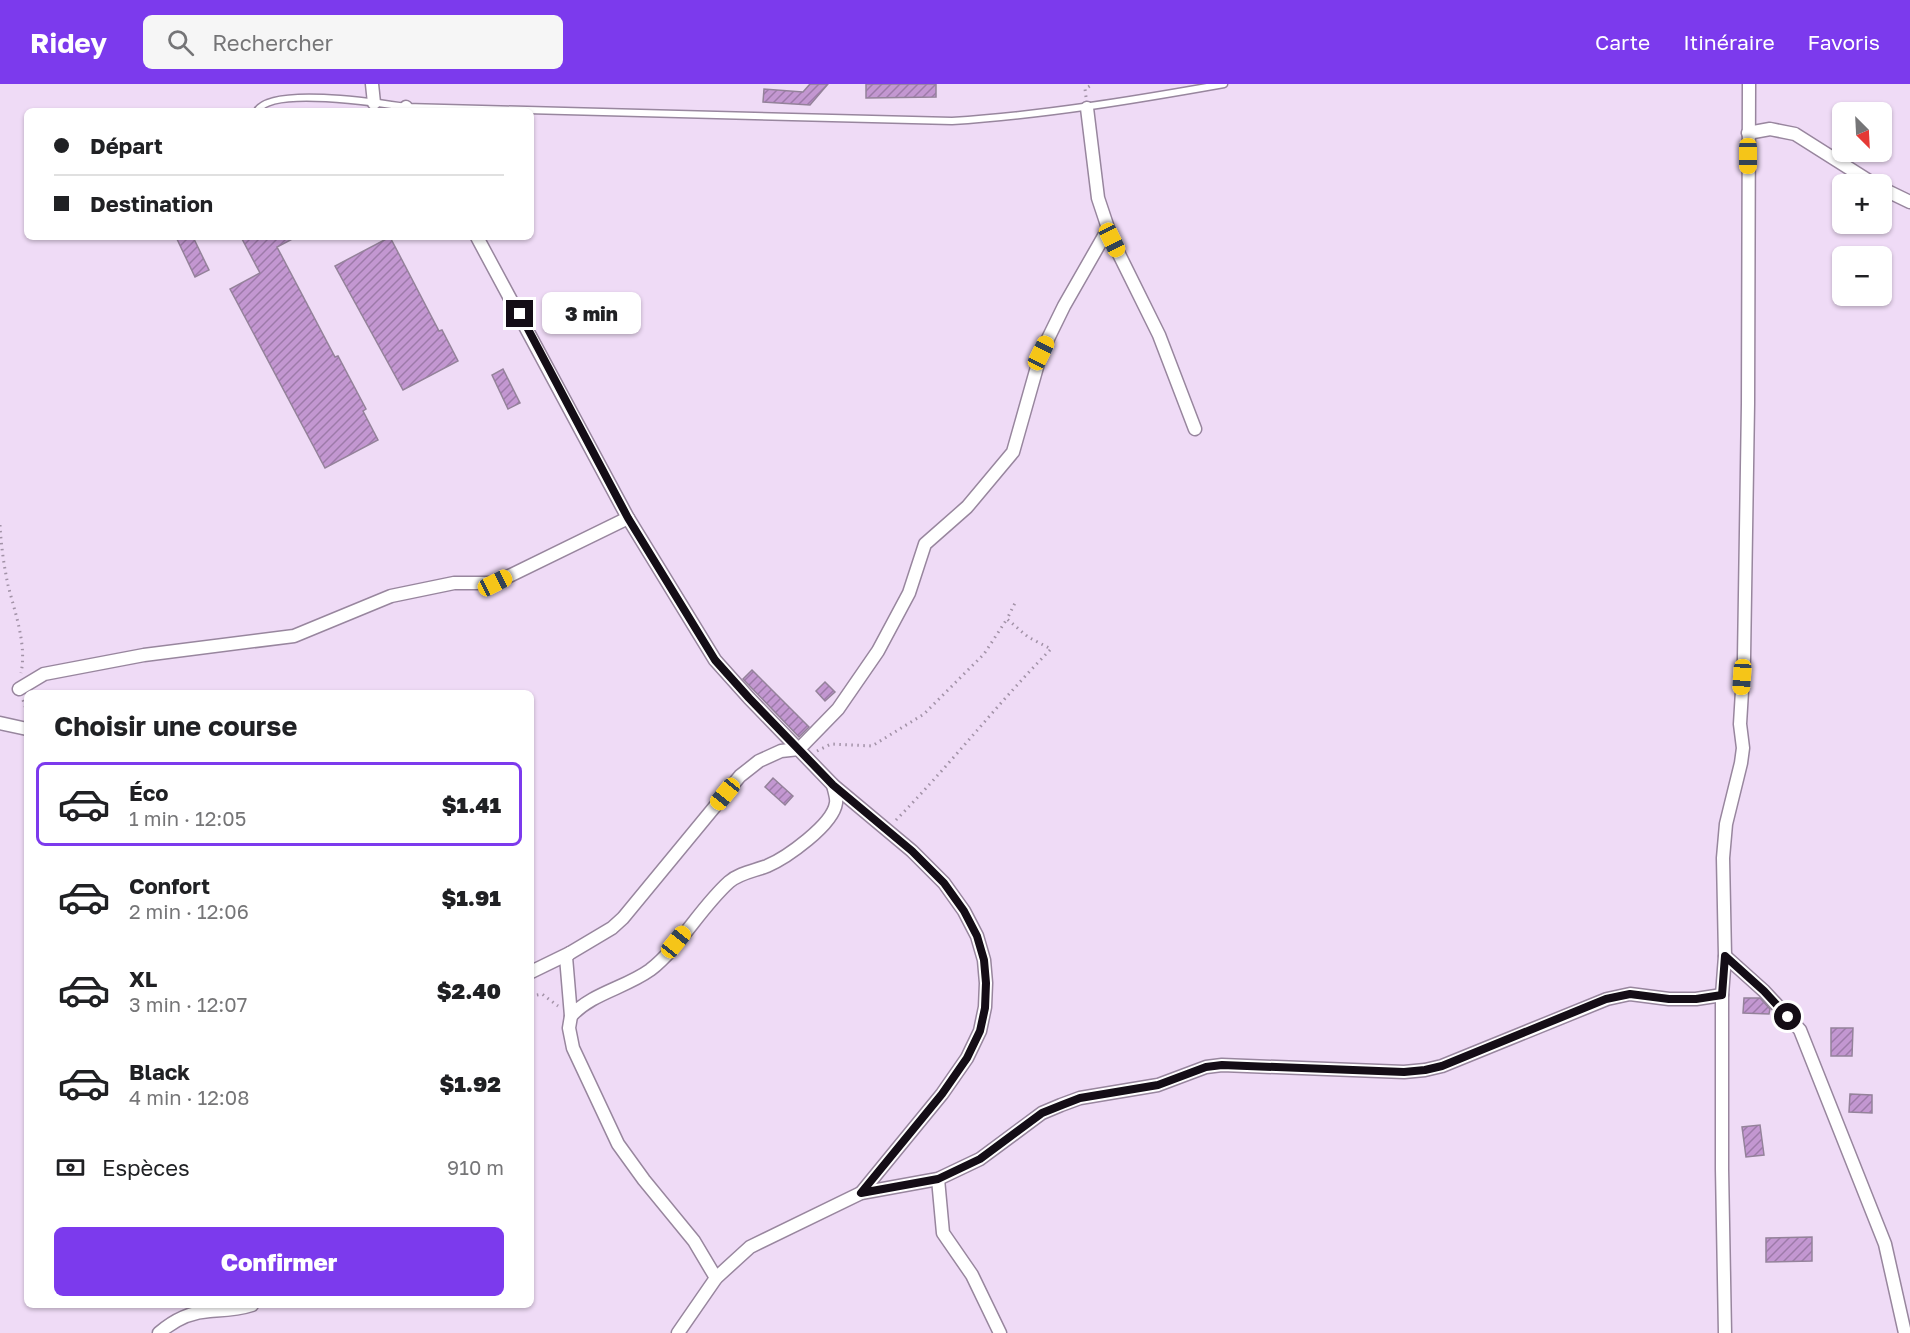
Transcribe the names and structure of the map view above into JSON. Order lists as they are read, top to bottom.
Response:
{
  "north": "bottom right",
  "page": {
    "header": "Ridey",
    "search": "Rechercher",
    "nav": ["Carte", "Itinéraire", "Favoris"],
    "map_buttons": ["+", "−"],
    "banner": ["Départ", "Destination"],
    "bubble": "3 min",
    "heading": "Choisir une course",
    "list": [
      {
        "name": "Éco",
        "note": "1 min · 12:05",
        "value": "$1.41"
      },
      {
        "name": "Confort",
        "note": "2 min · 12:06",
        "value": "$1.91"
      },
      {
        "name": "XL",
        "note": "3 min · 12:07",
        "value": "$2.40"
      },
      {
        "name": "Black",
        "note": "4 min · 12:08",
        "value": "$1.92"
      }
    ],
    "pay": ["Espèces", "910 m"],
    "buttons": "Confirmer"
  }
}
